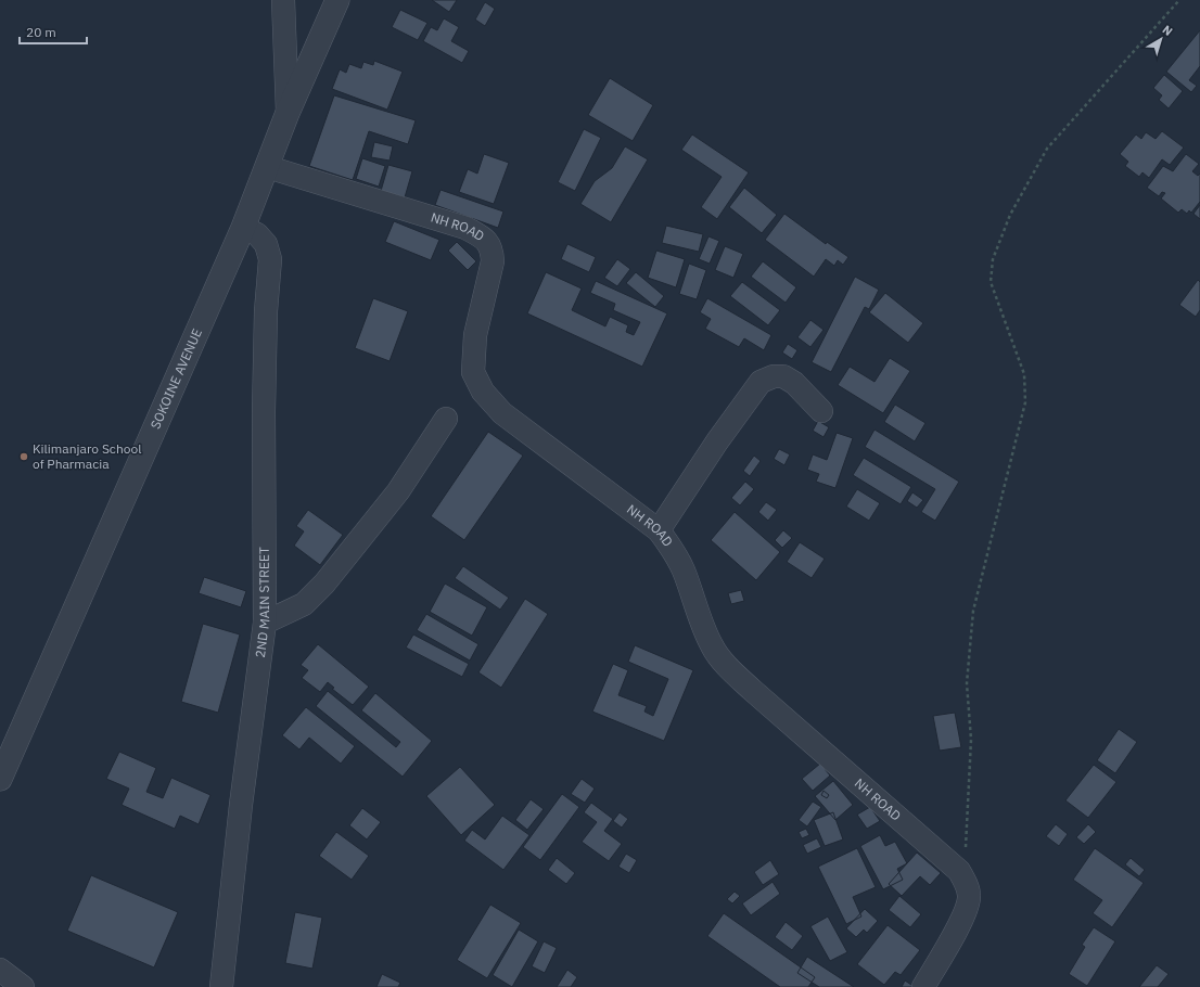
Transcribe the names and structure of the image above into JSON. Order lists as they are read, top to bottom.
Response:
{
  "streets": {
    "street": ["NH ROAD", "SOKOINE AVENUE", "2ND MAIN STREET"]
  },
  "crossings": [
    ["NH ROAD", "SOKOINE AVENUE"],
    ["SOKOINE AVENUE", "2ND MAIN STREET"]
  ],
  "places": ["Kilimanjaro School of Pharmacia"],
  "scale_bar": "20 m",
  "north": "top right"
}
